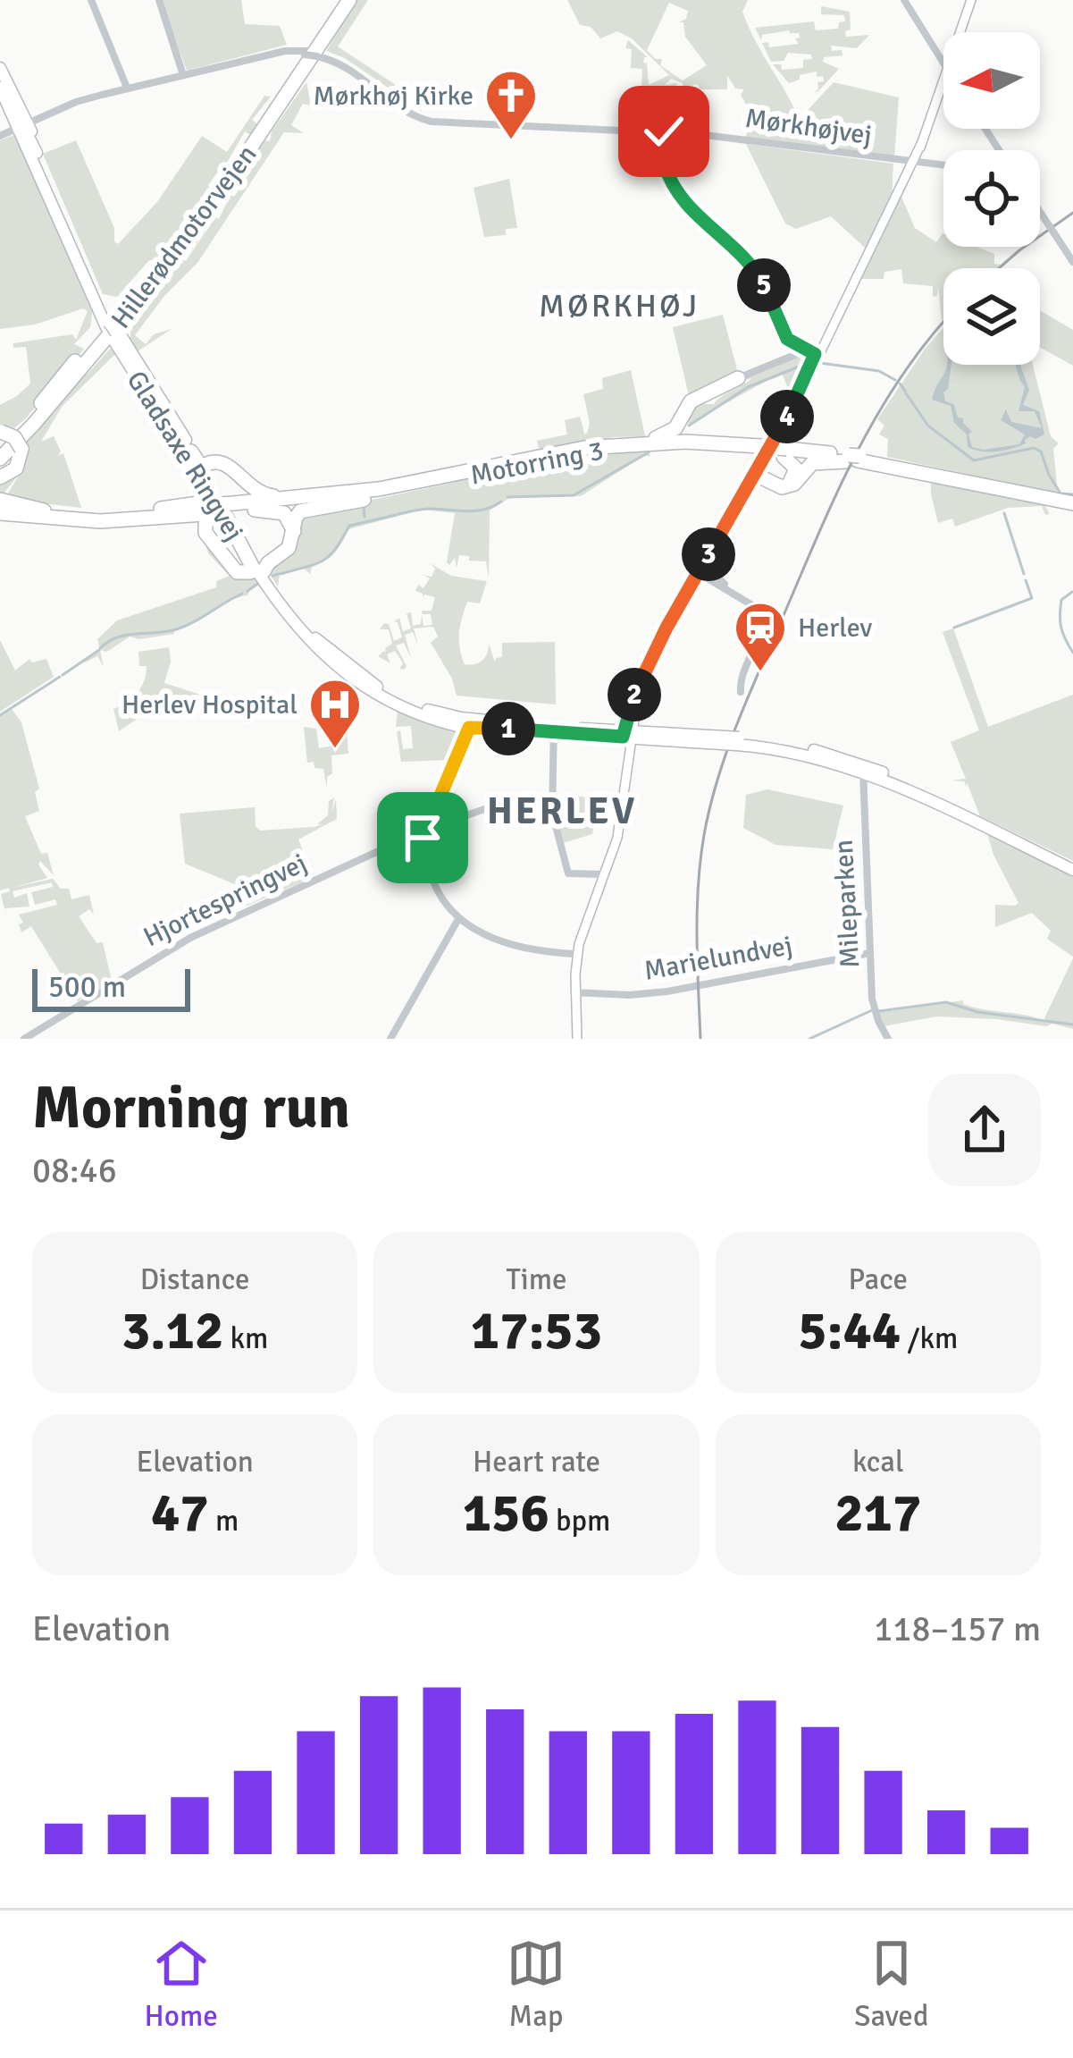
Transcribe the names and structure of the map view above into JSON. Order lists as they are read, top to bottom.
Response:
{
  "streets": {
    "highway": ["Hillerødmotorvejen", "Motorring 3"],
    "main road": ["Gladsaxe Ringvej"],
    "street": [
      "Mørkhøjvej",
      "Hjortespringvej",
      "Mileparken",
      "Marielundvej"
    ]
  },
  "crossings": [
    ["Gladsaxe Ringvej", "Motorring 3"],
    ["Mileparken", "Marielundvej"]
  ],
  "districts": ["MØRKHØJ", "HERLEV"],
  "places": {
    "church": ["Mørkhøj Kirke"],
    "station": ["Herlev"],
    "hospital": ["Herlev Hospital"]
  },
  "scale_bar": "500 m",
  "north": "left",
  "page": {
    "pins": [
      "5",
      "4",
      "3",
      "2",
      "1"
    ],
    "scale": "500 m",
    "heading": ["Morning run", "08:46"],
    "stats": [
      ["Distance", "3.12 km"],
      ["Time", "17:53"],
      ["Pace", "5:44 /km"],
      ["Elevation", "47 m"],
      ["Heart rate", "156 bpm"],
      ["kcal", "217"]
    ],
    "chart": ["Elevation", "118–157 m"],
    "tabs": ["Home", "Map", "Saved"]
  }
}
